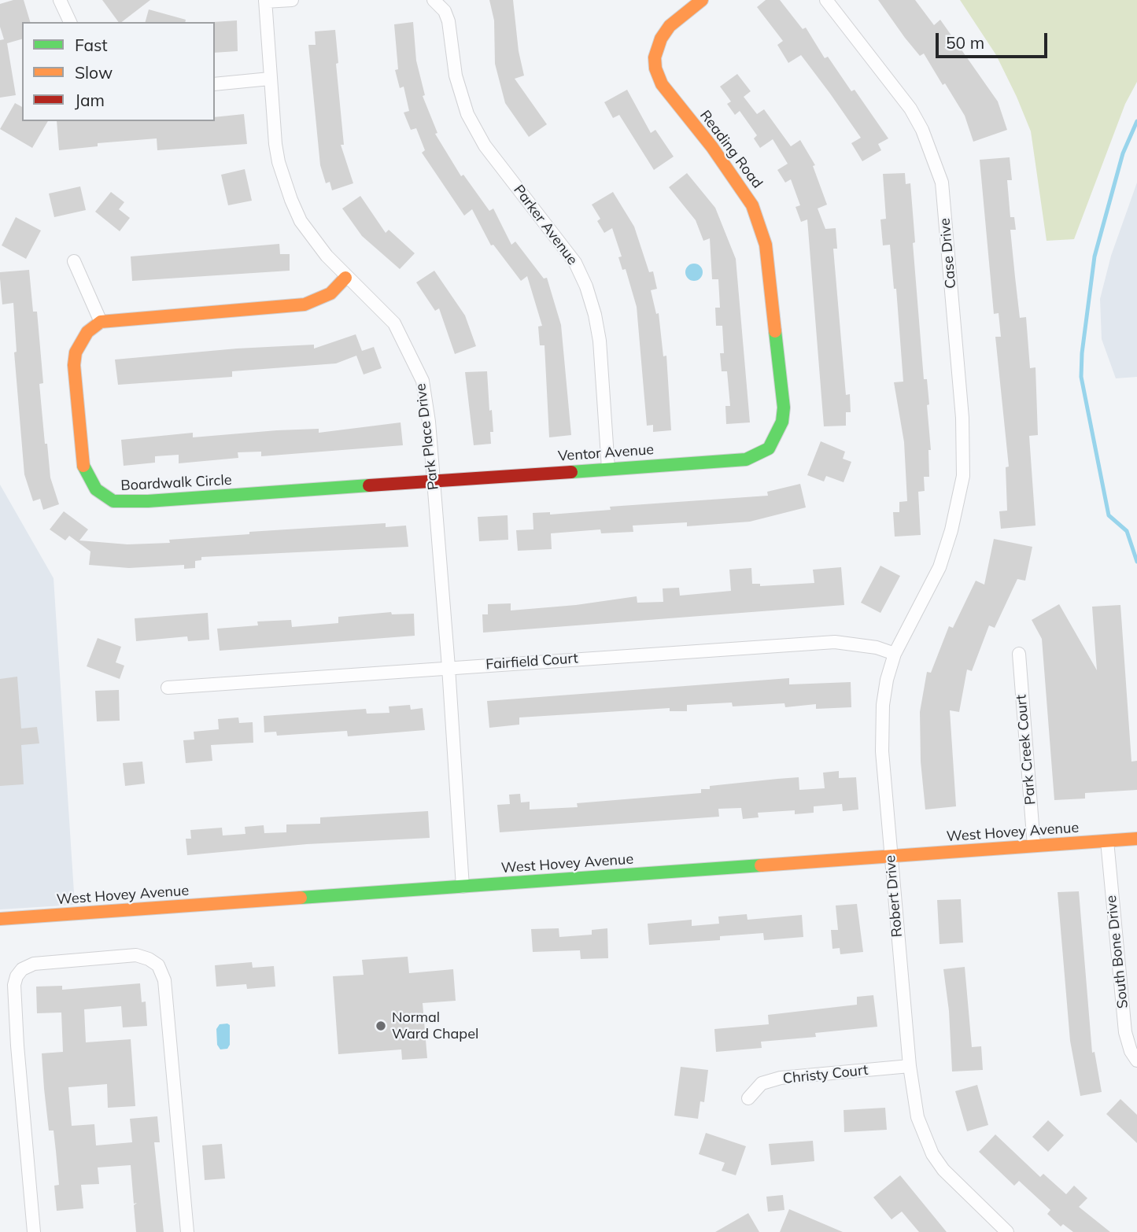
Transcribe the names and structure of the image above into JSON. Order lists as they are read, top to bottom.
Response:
{
  "streets": {
    "street": [
      "Reading Road",
      "Parker Avenue",
      "Case Drive",
      "Park Place Drive",
      "Ventor Avenue",
      "Boardwalk Circle",
      "Fairfield Court",
      "Park Creek Court",
      "West Hovey Avenue",
      "Robert Drive",
      "South Bone Drive",
      "Christy Court"
    ]
  },
  "crossings": [
    ["Reading Road", "Ventor Avenue"],
    ["Parker Avenue", "Ventor Avenue"],
    ["Case Drive", "Robert Drive"],
    ["Park Place Drive", "Ventor Avenue"],
    ["Park Place Drive", "Boardwalk Circle"],
    ["Park Place Drive", "Fairfield Court"],
    ["Park Place Drive", "West Hovey Avenue"],
    ["Ventor Avenue", "Boardwalk Circle"],
    ["Fairfield Court", "Robert Drive"],
    ["Park Creek Court", "West Hovey Avenue"],
    ["West Hovey Avenue", "Robert Drive"],
    ["West Hovey Avenue", "South Bone Drive"],
    ["Robert Drive", "Christy Court"]
  ],
  "places": ["Normal Ward Chapel"],
  "legend": ["Fast", "Slow", "Jam"],
  "scale_bar": "50 m"
}
